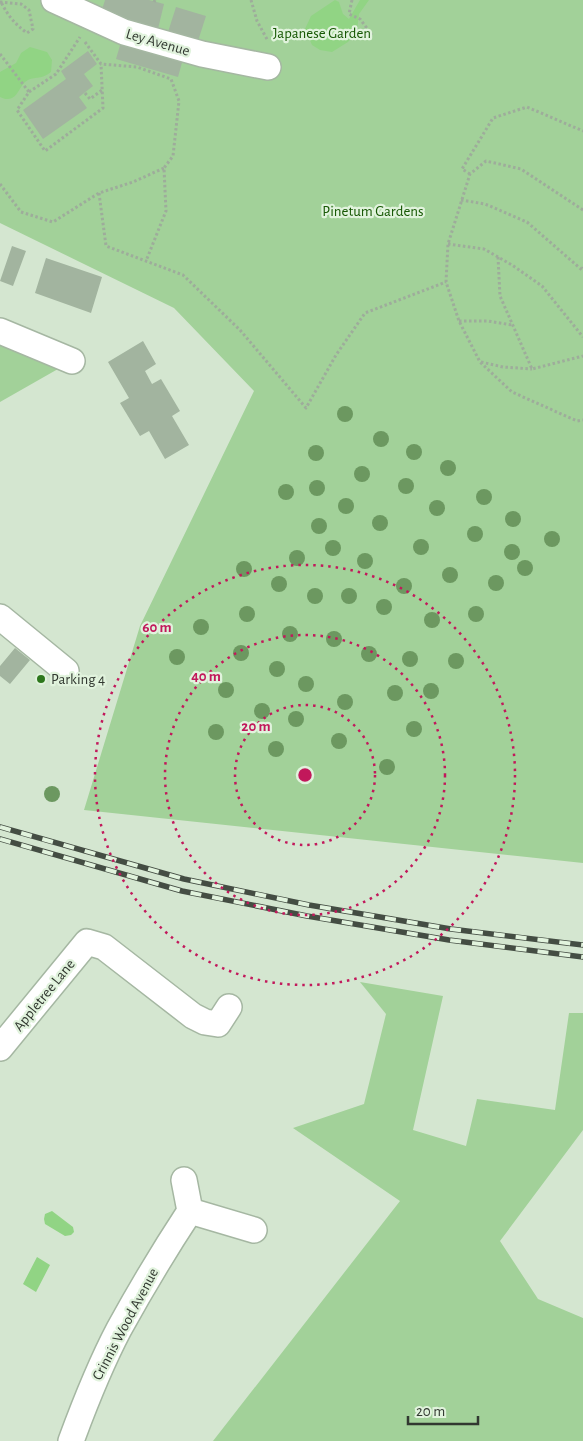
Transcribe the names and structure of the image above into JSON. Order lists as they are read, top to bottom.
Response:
{
  "streets": {
    "street": ["Ley Avenue", "Appletree Lane", "Crinnis Wood Avenue"]
  },
  "parks": ["Japanese Garden", "Pinetum Gardens"],
  "places": ["Parking 4"],
  "scale_bar": "20 m",
  "rings": ["60 m", "40 m", "20 m"]
}
